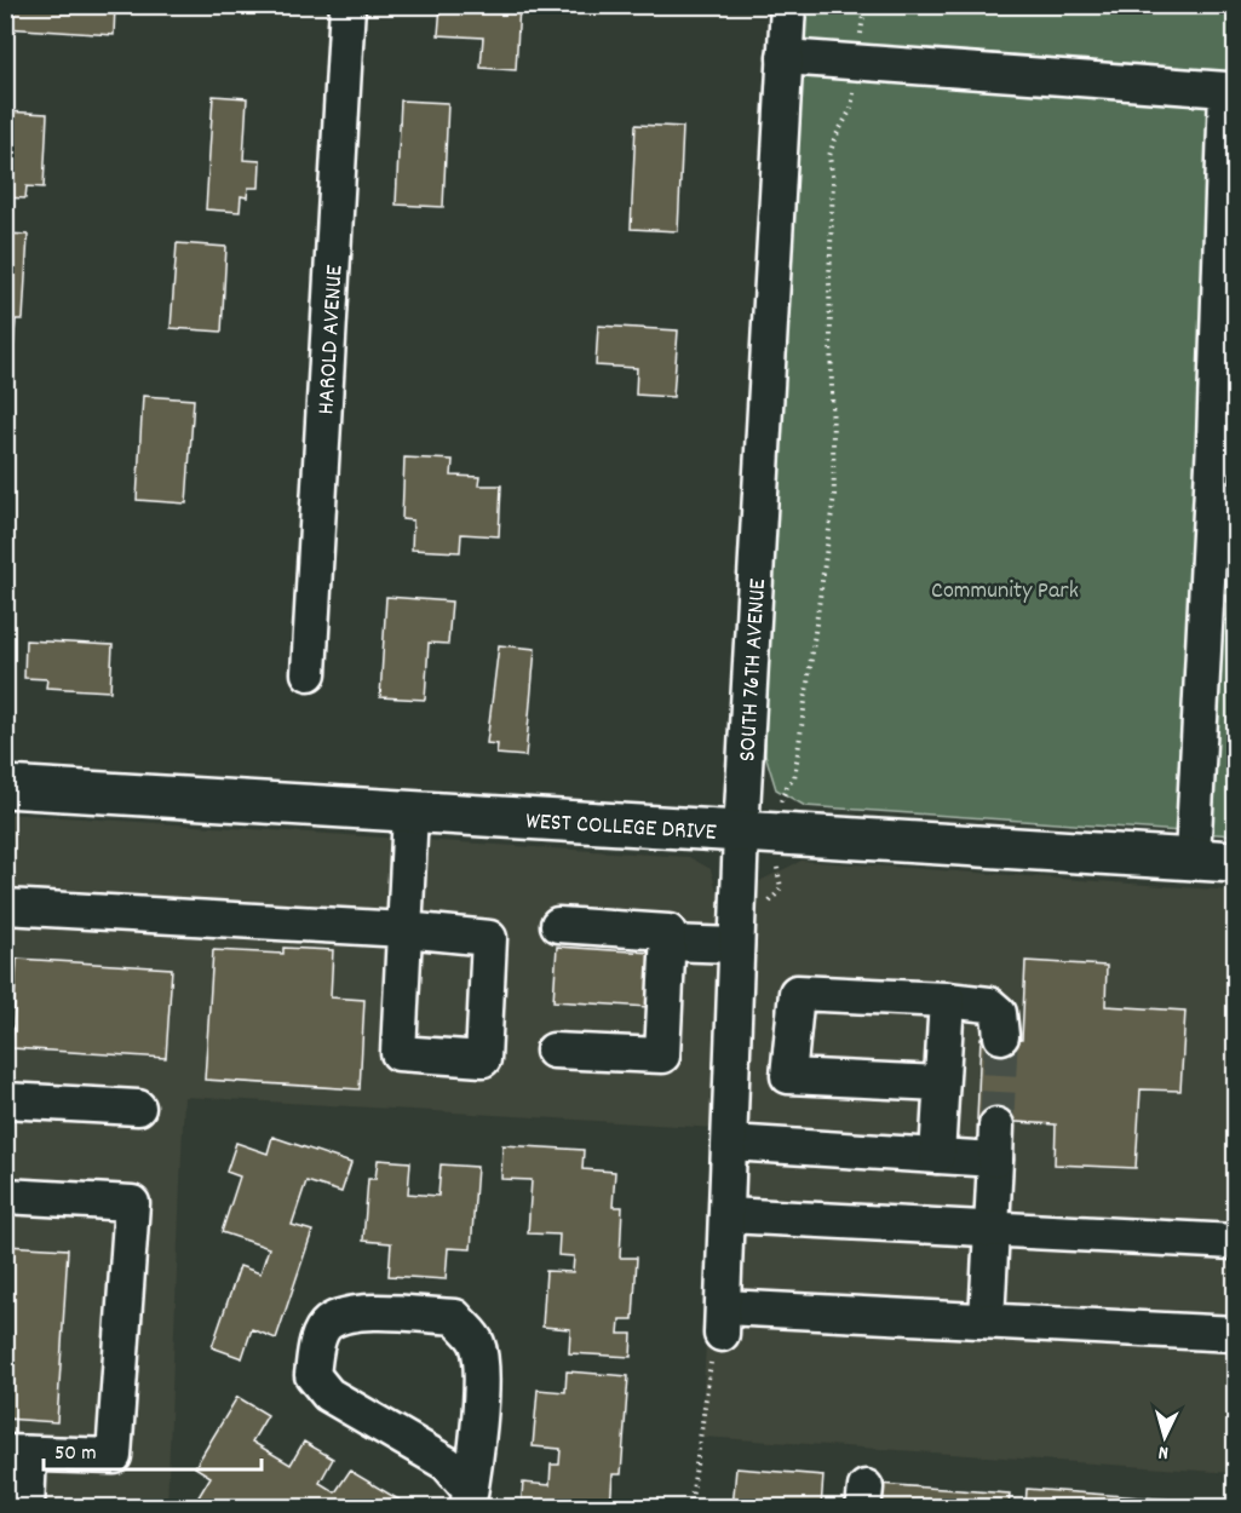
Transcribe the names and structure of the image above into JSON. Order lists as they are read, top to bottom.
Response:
{
  "streets": {
    "main road": ["WEST COLLEGE DRIVE"],
    "street": ["HAROLD AVENUE", "SOUTH 76TH AVENUE"]
  },
  "crossings": [
    ["SOUTH 76TH AVENUE", "WEST COLLEGE DRIVE"]
  ],
  "parks": ["Community Park"],
  "scale_bar": "50 m",
  "north": "bottom"
}
